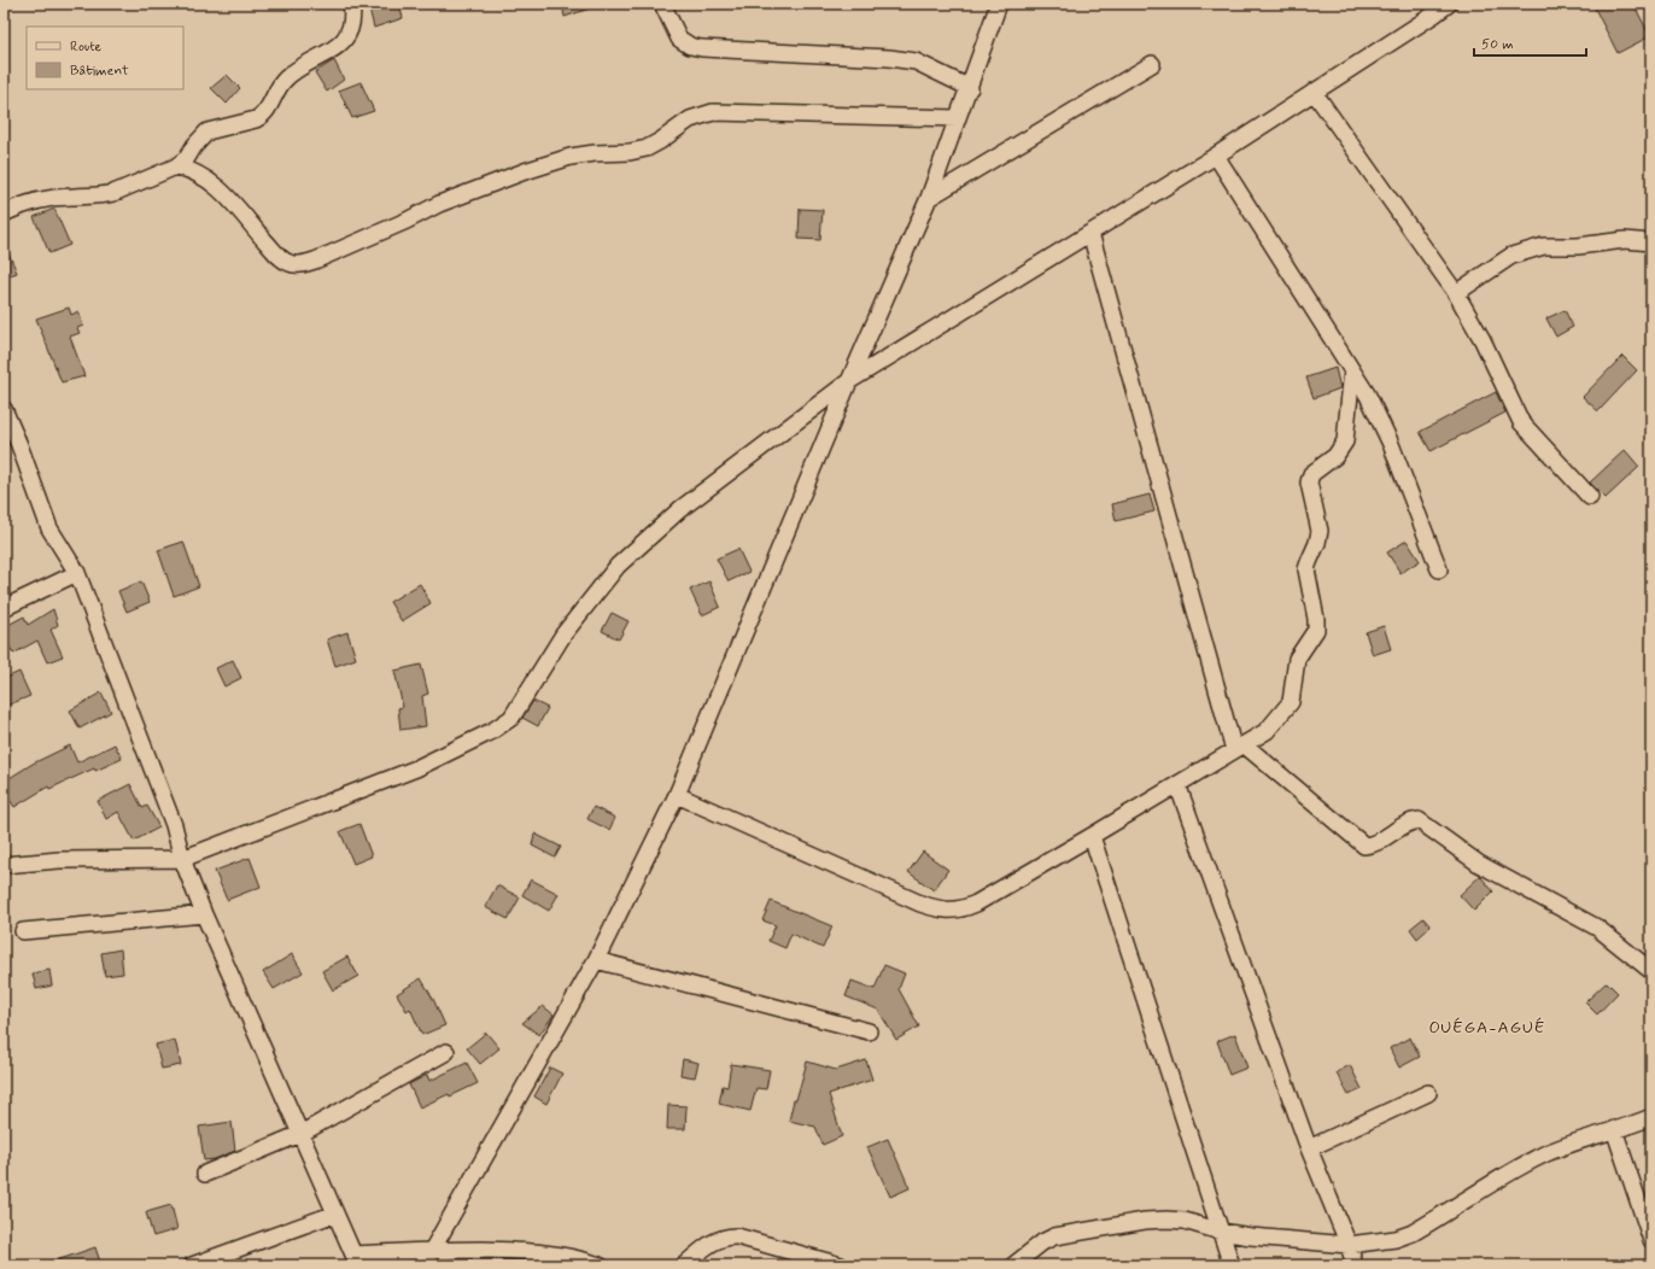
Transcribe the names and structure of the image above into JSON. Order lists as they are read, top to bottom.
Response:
{
  "districts": ["OUÉGA-AGUÉ"],
  "legend": ["Route", "Bâtiment"],
  "scale_bar": "50 m"
}
